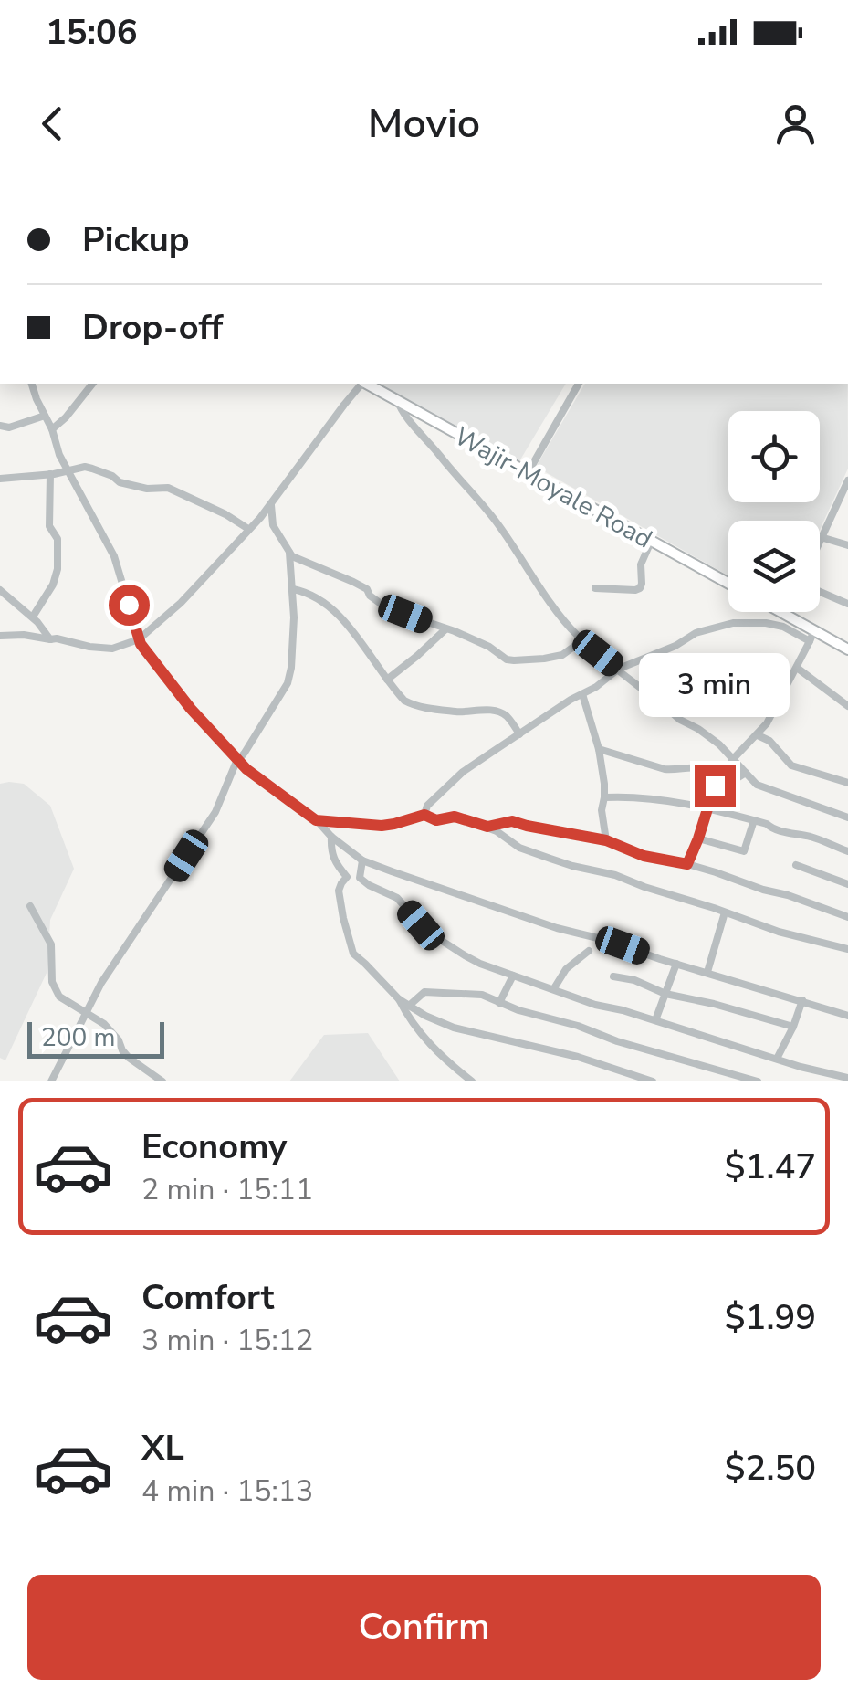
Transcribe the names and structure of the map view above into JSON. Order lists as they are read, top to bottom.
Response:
{
  "streets": {
    "main road": ["Wajir-Moyale Road"]
  },
  "scale_bar": "200 m",
  "page": {
    "status": "15:06",
    "header": "Movio",
    "banner": ["Pickup", "Drop-off"],
    "bubble": "3 min",
    "scale": "200 m",
    "list": [
      {
        "name": "Economy",
        "note": "2 min · 15:11",
        "value": "$1.47"
      },
      {
        "name": "Comfort",
        "note": "3 min · 15:12",
        "value": "$1.99"
      },
      {
        "name": "XL",
        "note": "4 min · 15:13",
        "value": "$2.50"
      }
    ],
    "buttons": "Confirm"
  }
}
